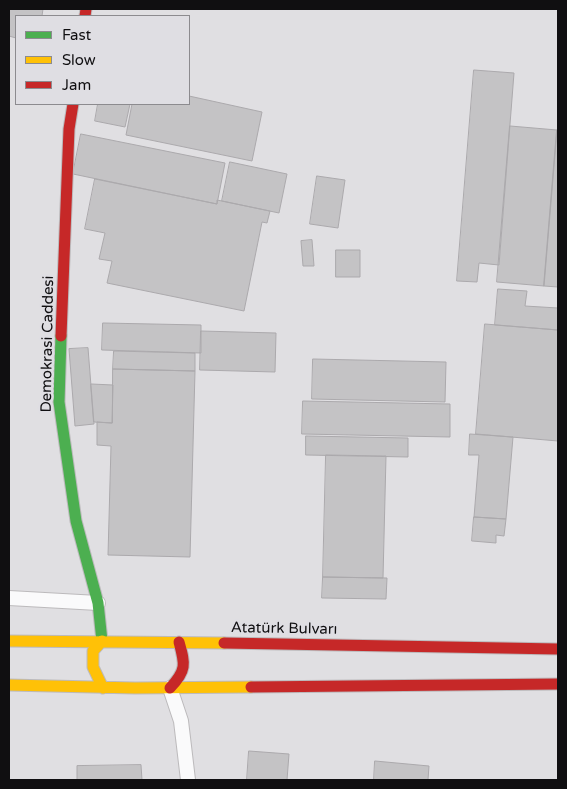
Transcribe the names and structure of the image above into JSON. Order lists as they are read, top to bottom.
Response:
{
  "streets": {
    "main road": ["Demokrasi Caddesi", "Atatürk Bulvarı"]
  },
  "crossings": [
    ["Demokrasi Caddesi", "Atatürk Bulvarı"]
  ],
  "legend": ["Fast", "Slow", "Jam"]
}
